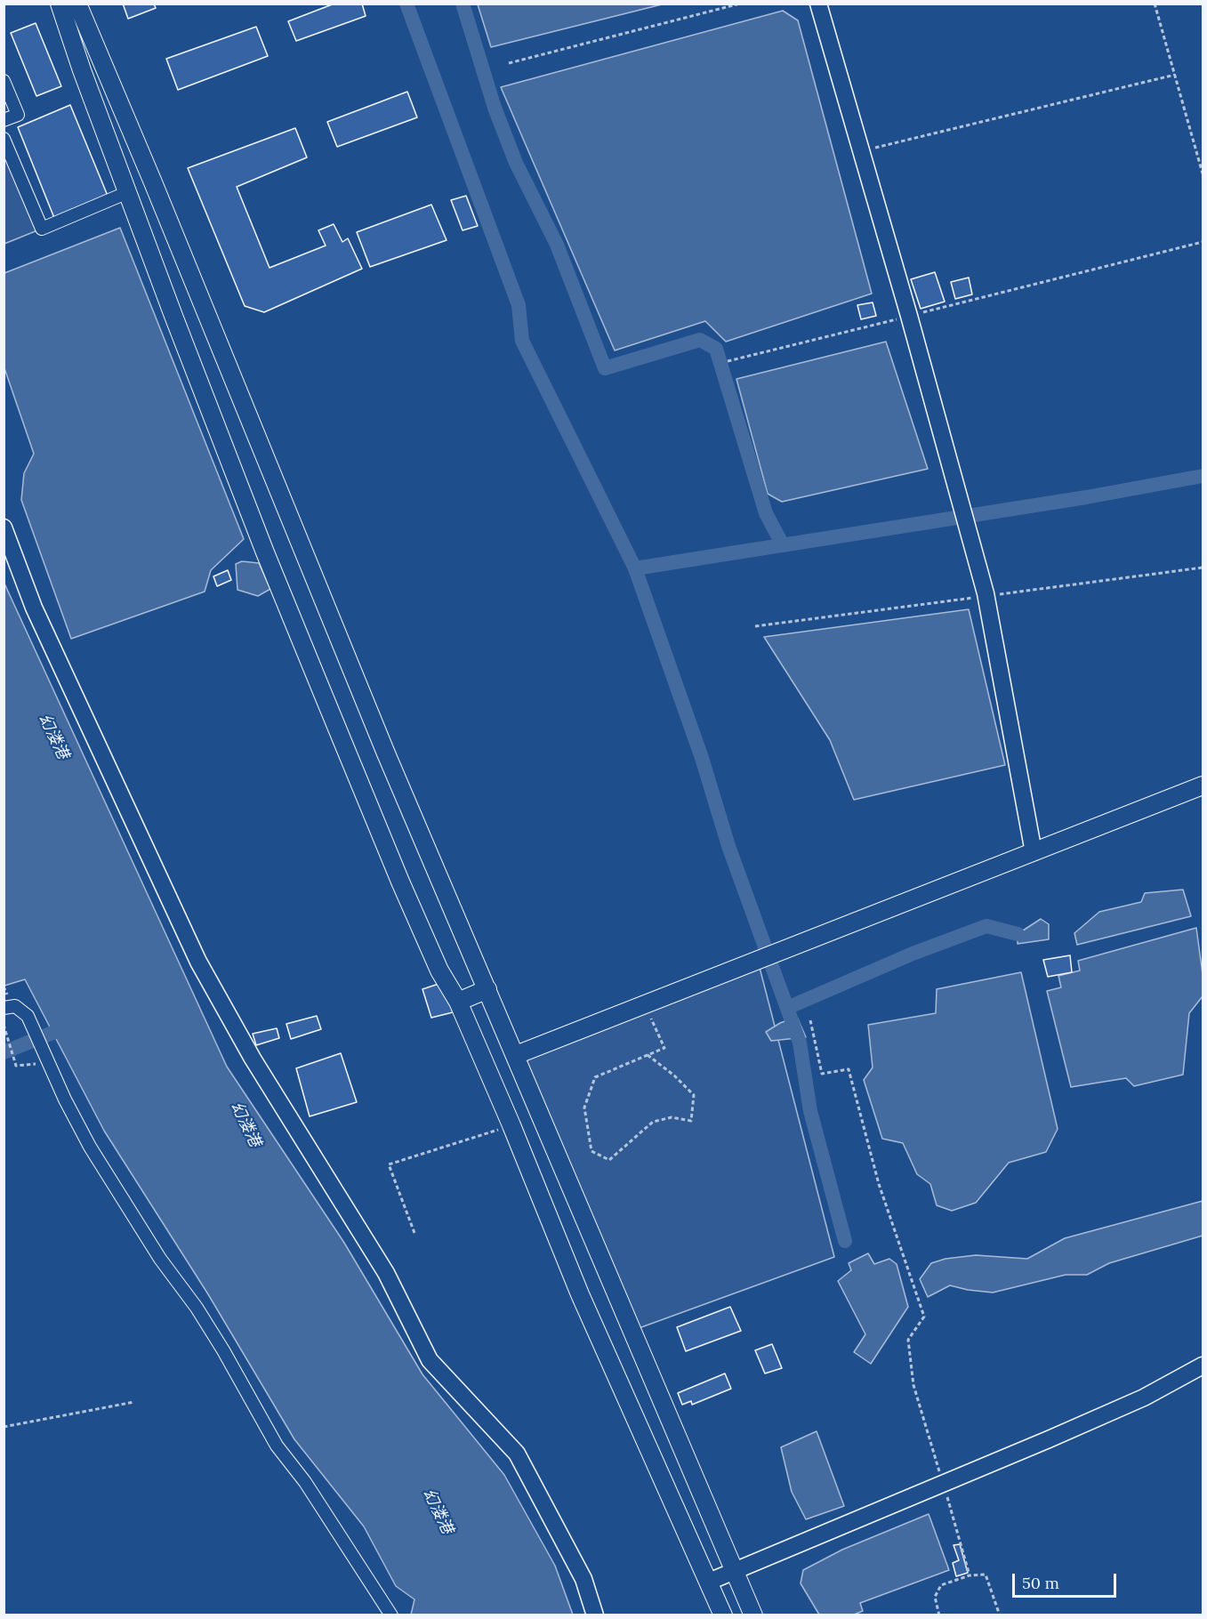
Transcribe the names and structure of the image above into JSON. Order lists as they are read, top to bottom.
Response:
{
  "water": ["幻溇港"],
  "scale_bar": "50 m"
}
